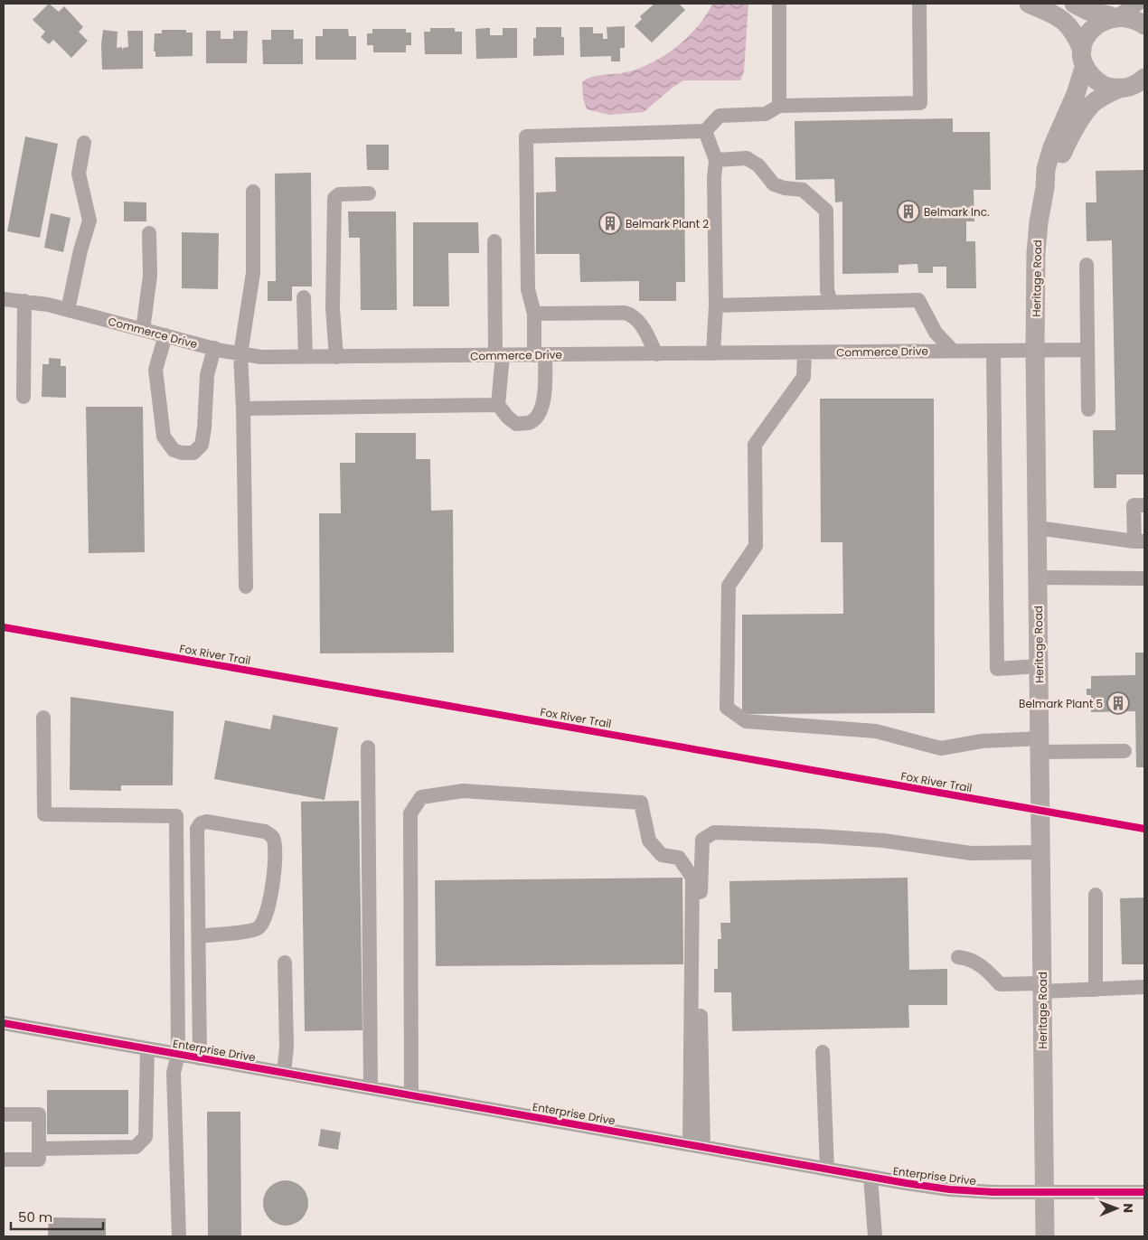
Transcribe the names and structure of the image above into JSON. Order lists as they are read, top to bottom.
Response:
{
  "streets": {
    "main road": ["Heritage Road"],
    "street": ["Commerce Drive", "Enterprise Drive"],
    "cycle path": ["Fox River Trail"]
  },
  "crossings": [
    ["Heritage Road", "Commerce Drive"],
    ["Heritage Road", "Fox River Trail"],
    ["Heritage Road", "Enterprise Drive"]
  ],
  "places": {
    "building": ["Belmark Inc.", "Belmark Plant 2", "Belmark Plant 5"]
  },
  "scale_bar": "50 m",
  "north": "right"
}
